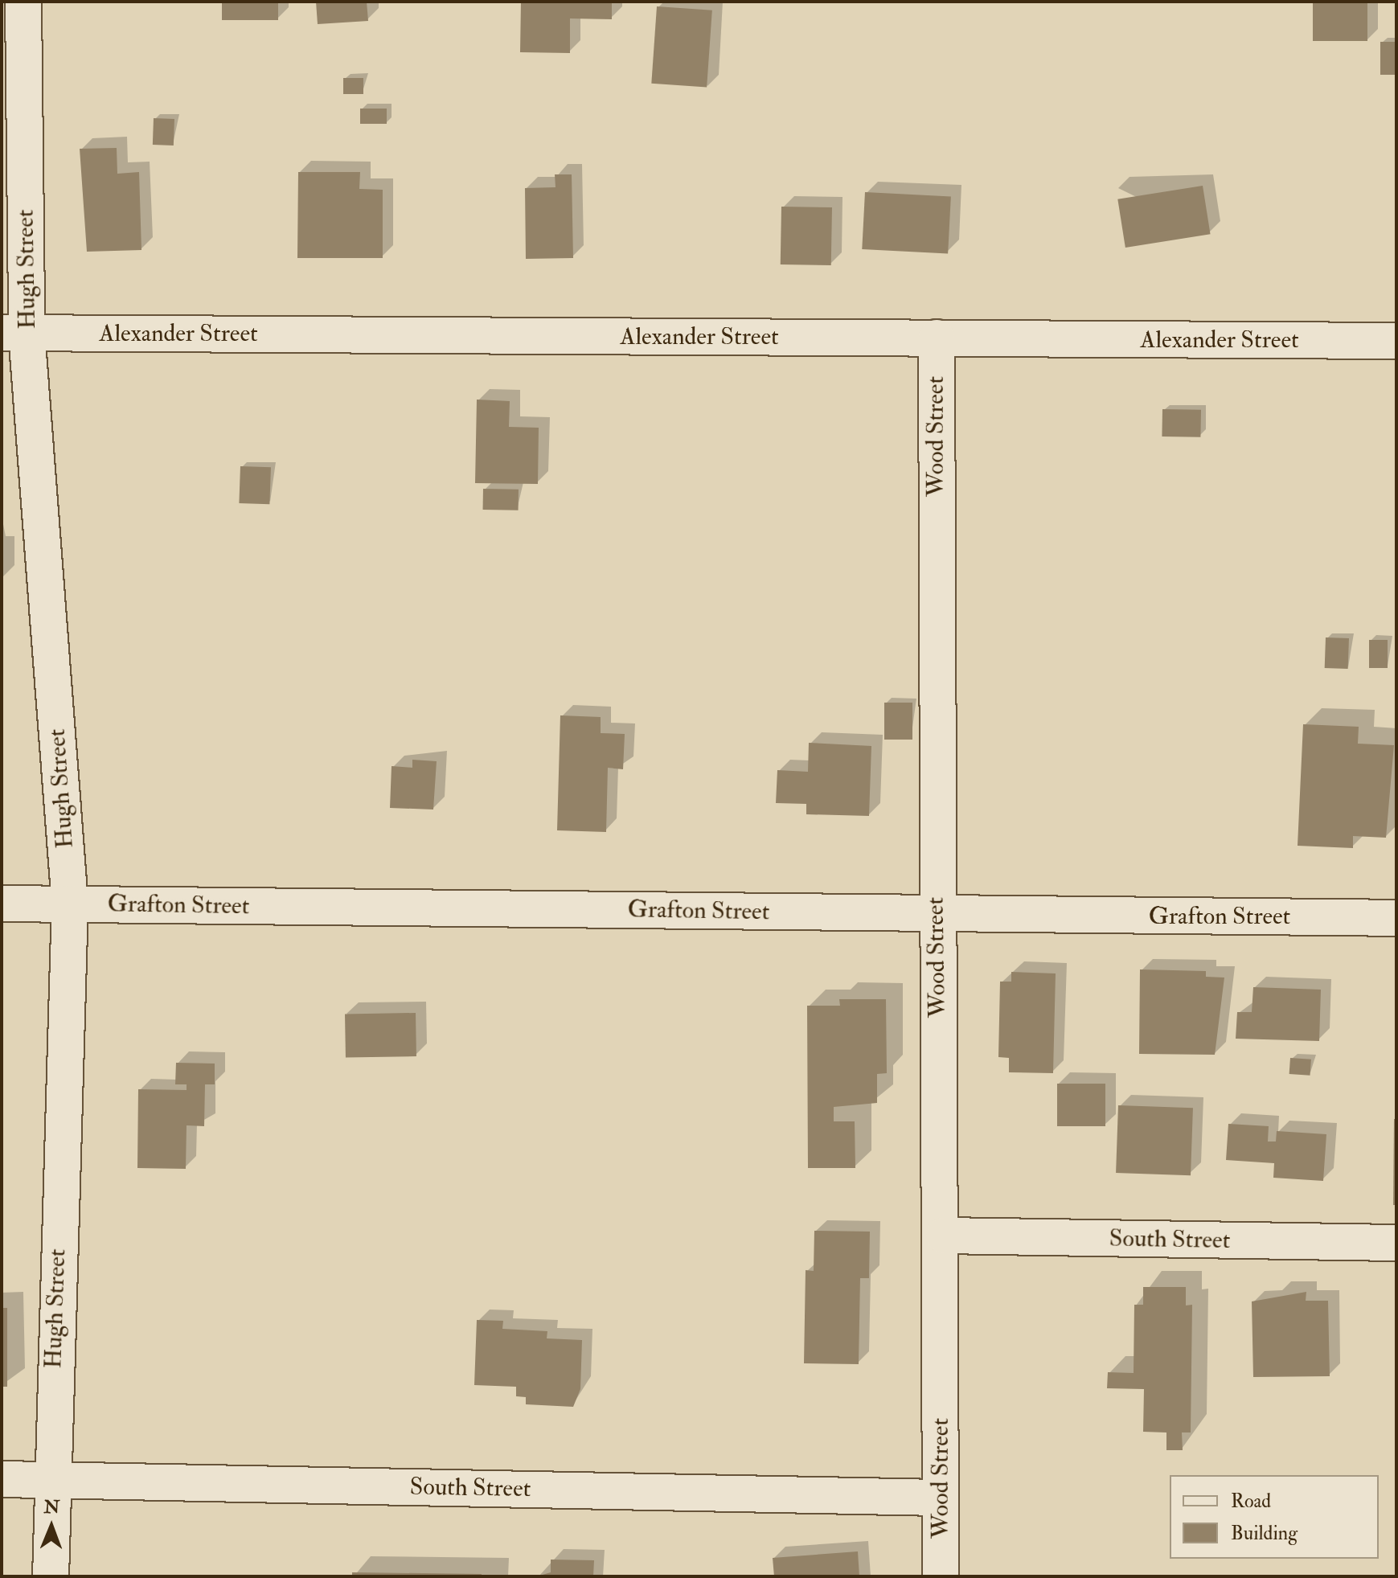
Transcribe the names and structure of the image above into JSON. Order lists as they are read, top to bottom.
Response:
{
  "streets": {
    "street": [
      "Hugh Street",
      "Alexander Street",
      "Wood Street",
      "Grafton Street",
      "South Street"
    ]
  },
  "crossings": [
    ["Hugh Street", "Alexander Street"],
    ["Hugh Street", "Grafton Street"],
    ["Hugh Street", "South Street"],
    ["Alexander Street", "Wood Street"],
    ["Wood Street", "Grafton Street"],
    ["Wood Street", "South Street"]
  ],
  "legend": ["Road", "Building"],
  "north": "top"
}
